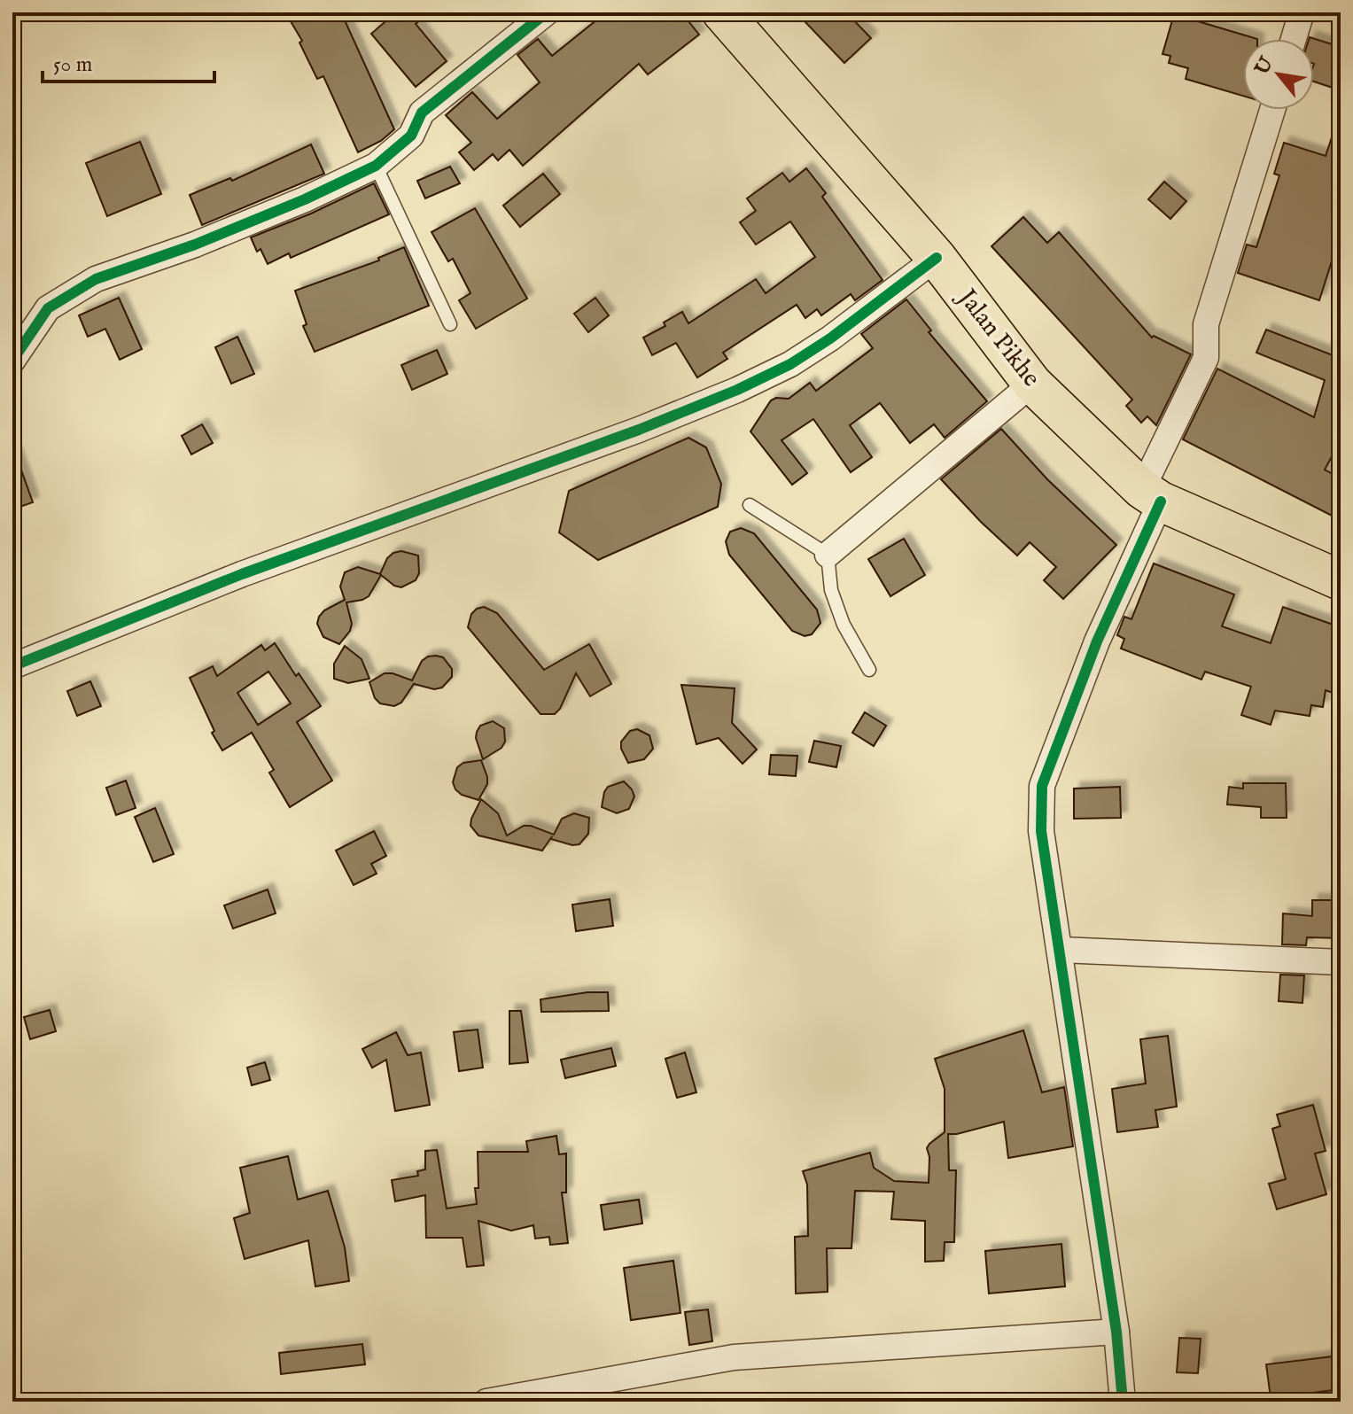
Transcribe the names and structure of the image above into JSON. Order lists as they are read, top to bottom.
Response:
{
  "streets": {
    "highway": ["Jalan Pikhe"]
  },
  "scale_bar": "50 m",
  "north": "top left"
}
